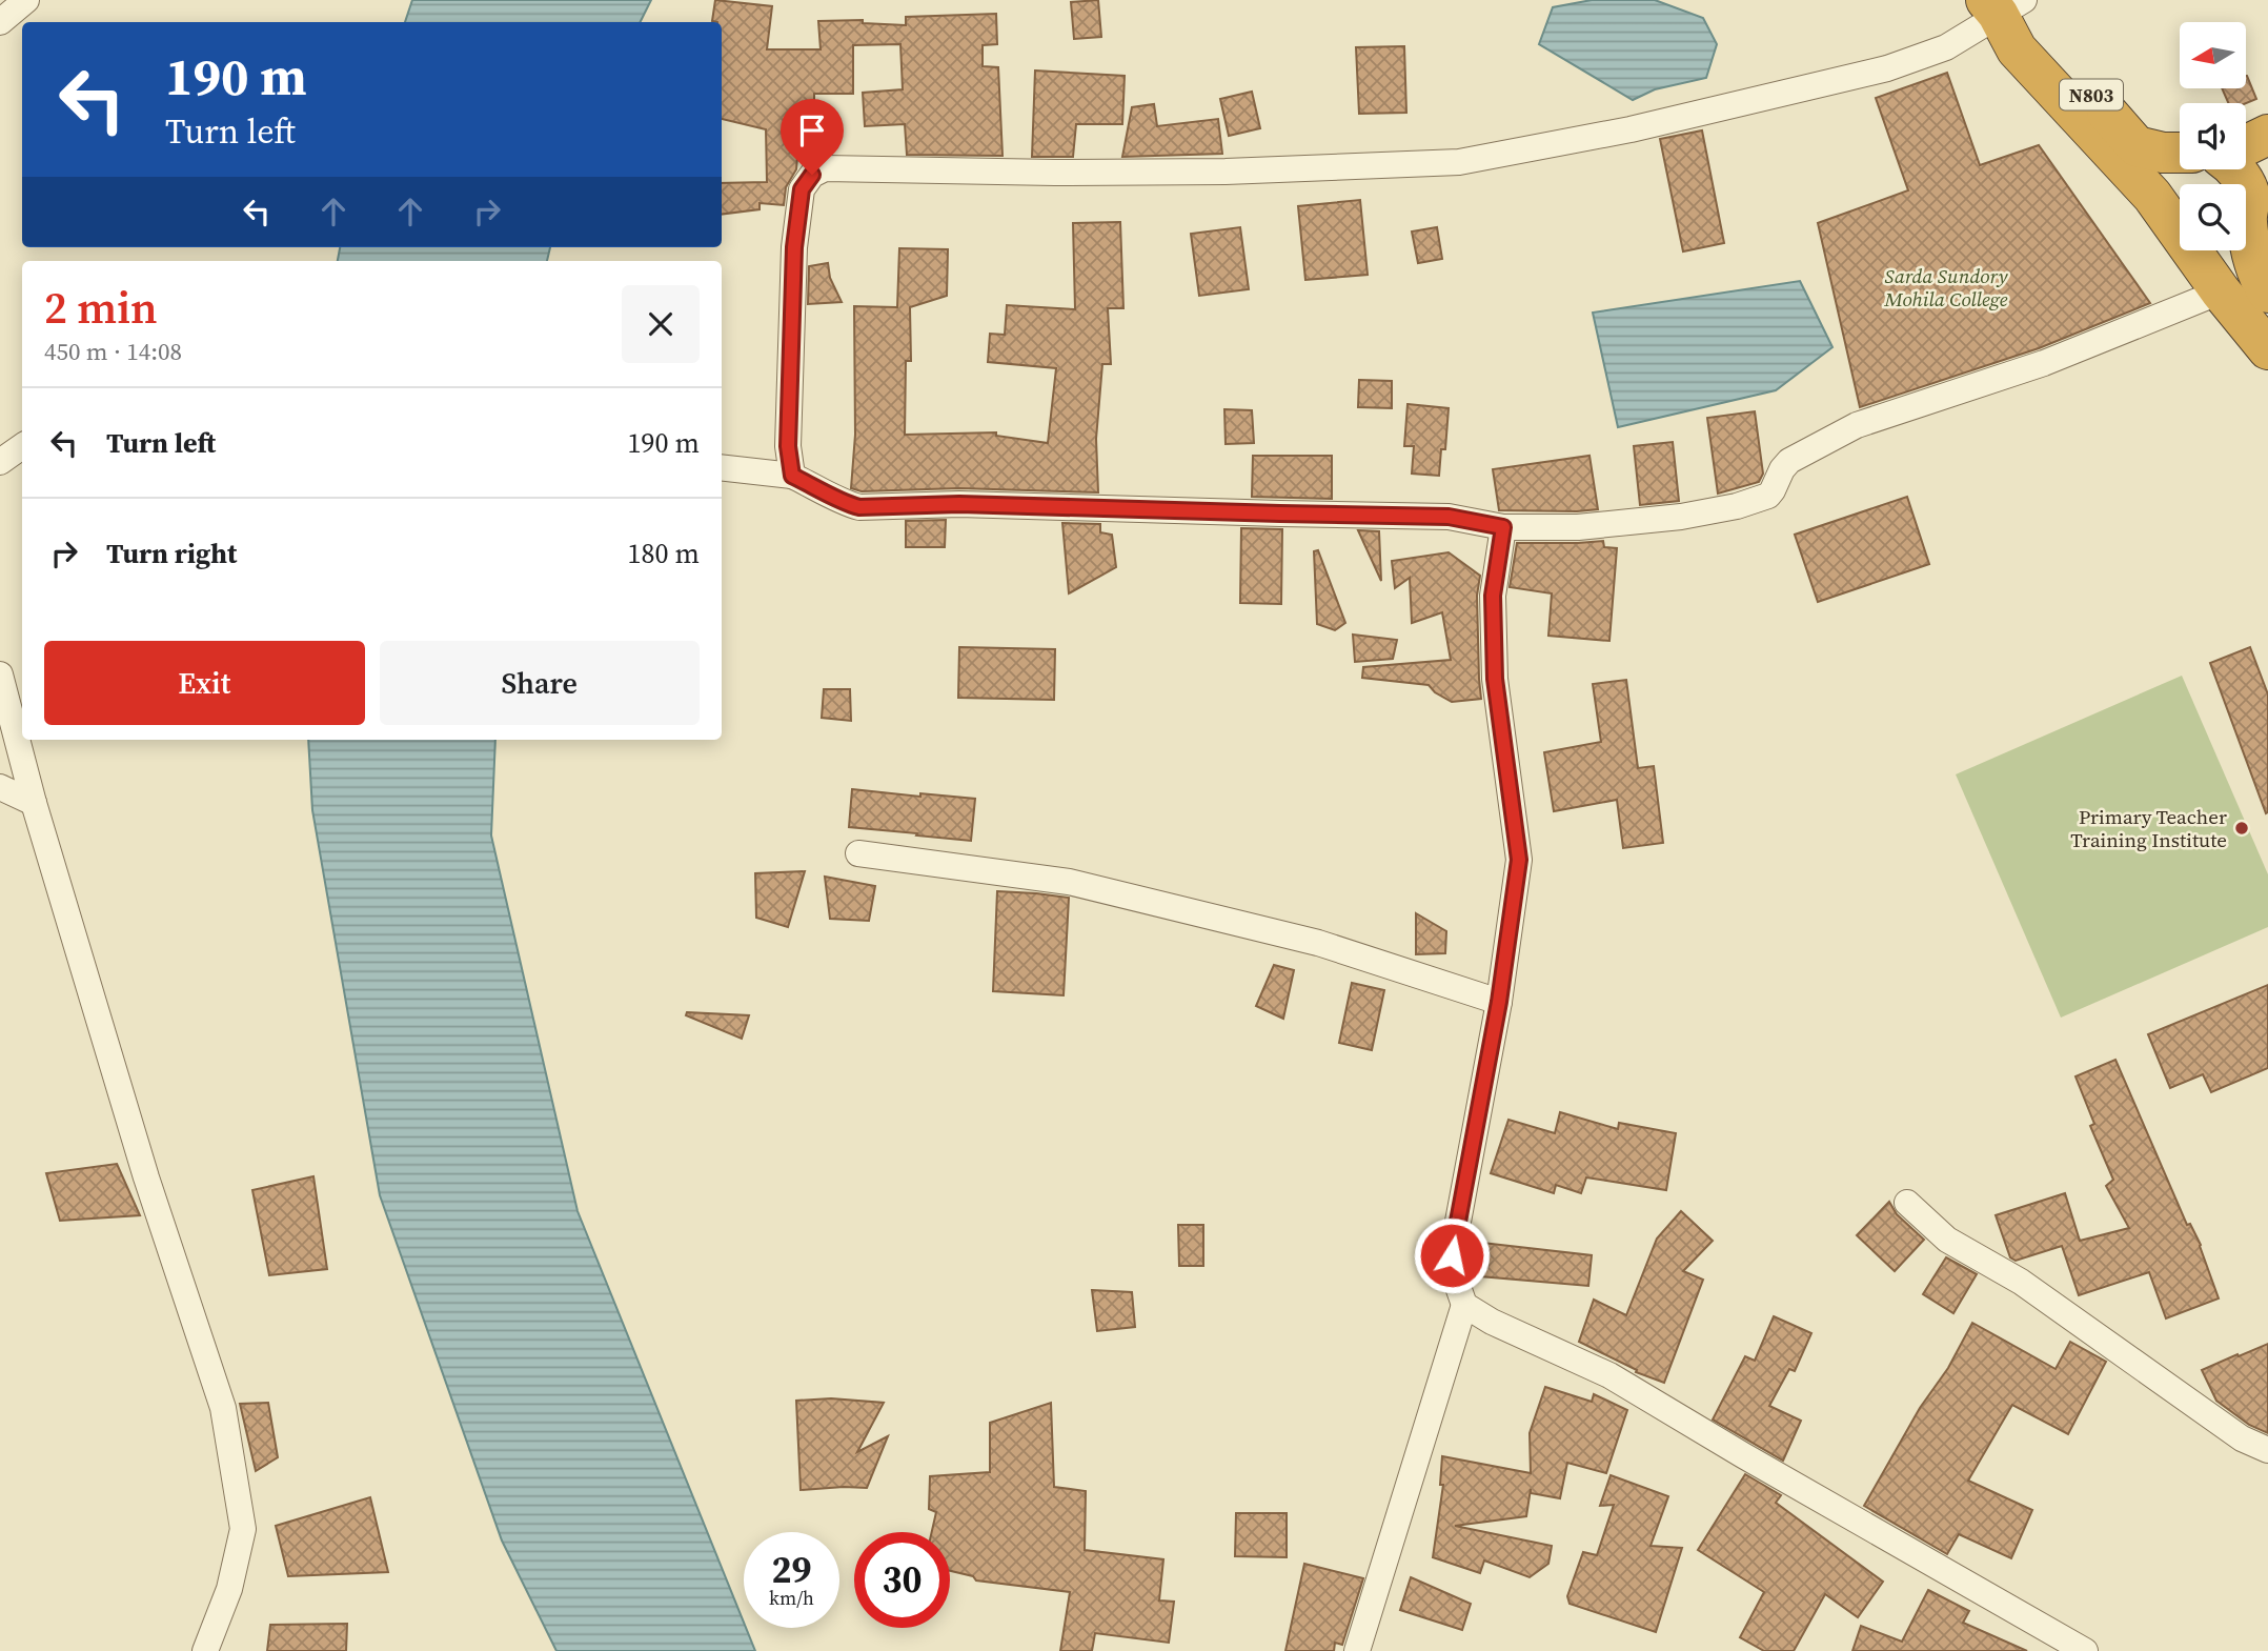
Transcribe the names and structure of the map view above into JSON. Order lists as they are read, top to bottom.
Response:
{
  "streets": {
    "highway": ["N803"]
  },
  "parks": ["Sarda Sundory Mohila College"],
  "places": ["Primary Teacher Training Institute"],
  "north": "left",
  "page": {
    "turn": ["190 m", "Turn left"],
    "heading": ["2 min", "450 m · 14:08"],
    "list": [
      {
        "name": "Turn left",
        "value": "190 m"
      },
      {
        "name": "Turn right",
        "value": "180 m"
      }
    ],
    "buttons": ["Exit", "Share"],
    "speed": "29 km/h",
    "limit": "30"
  }
}
